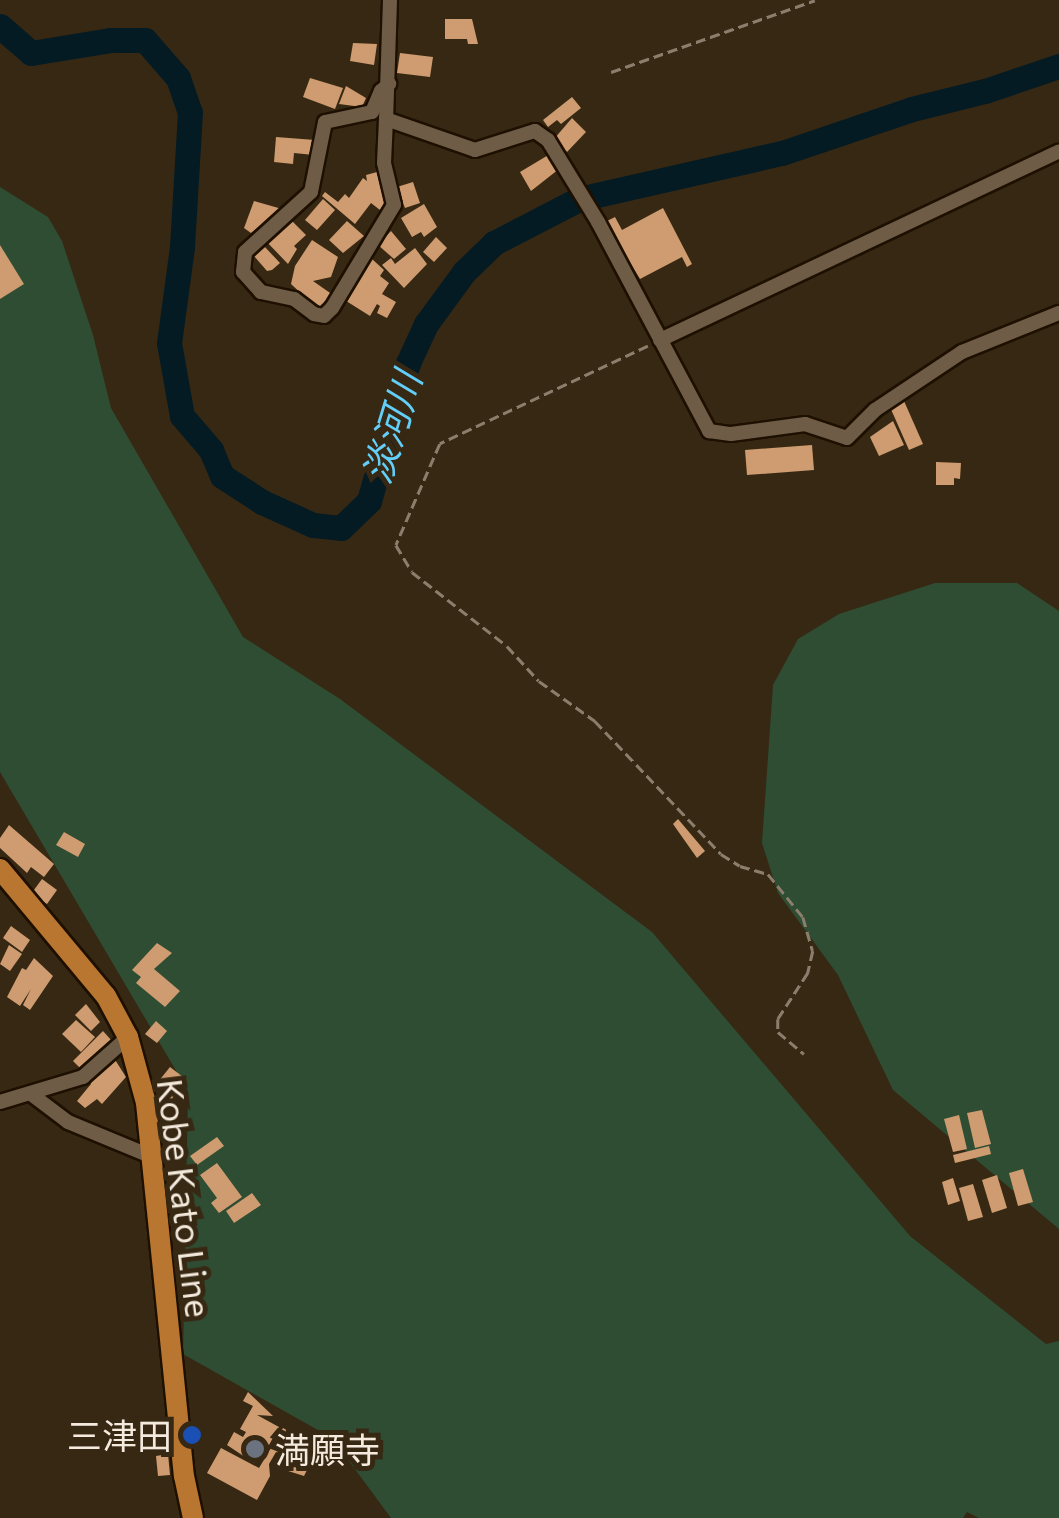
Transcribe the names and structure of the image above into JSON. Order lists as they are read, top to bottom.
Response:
{
  "streets": {
    "main road": ["Kobe Kato Line"]
  },
  "water": ["淡河川"],
  "places": ["三津田", "満願寺"]
}
